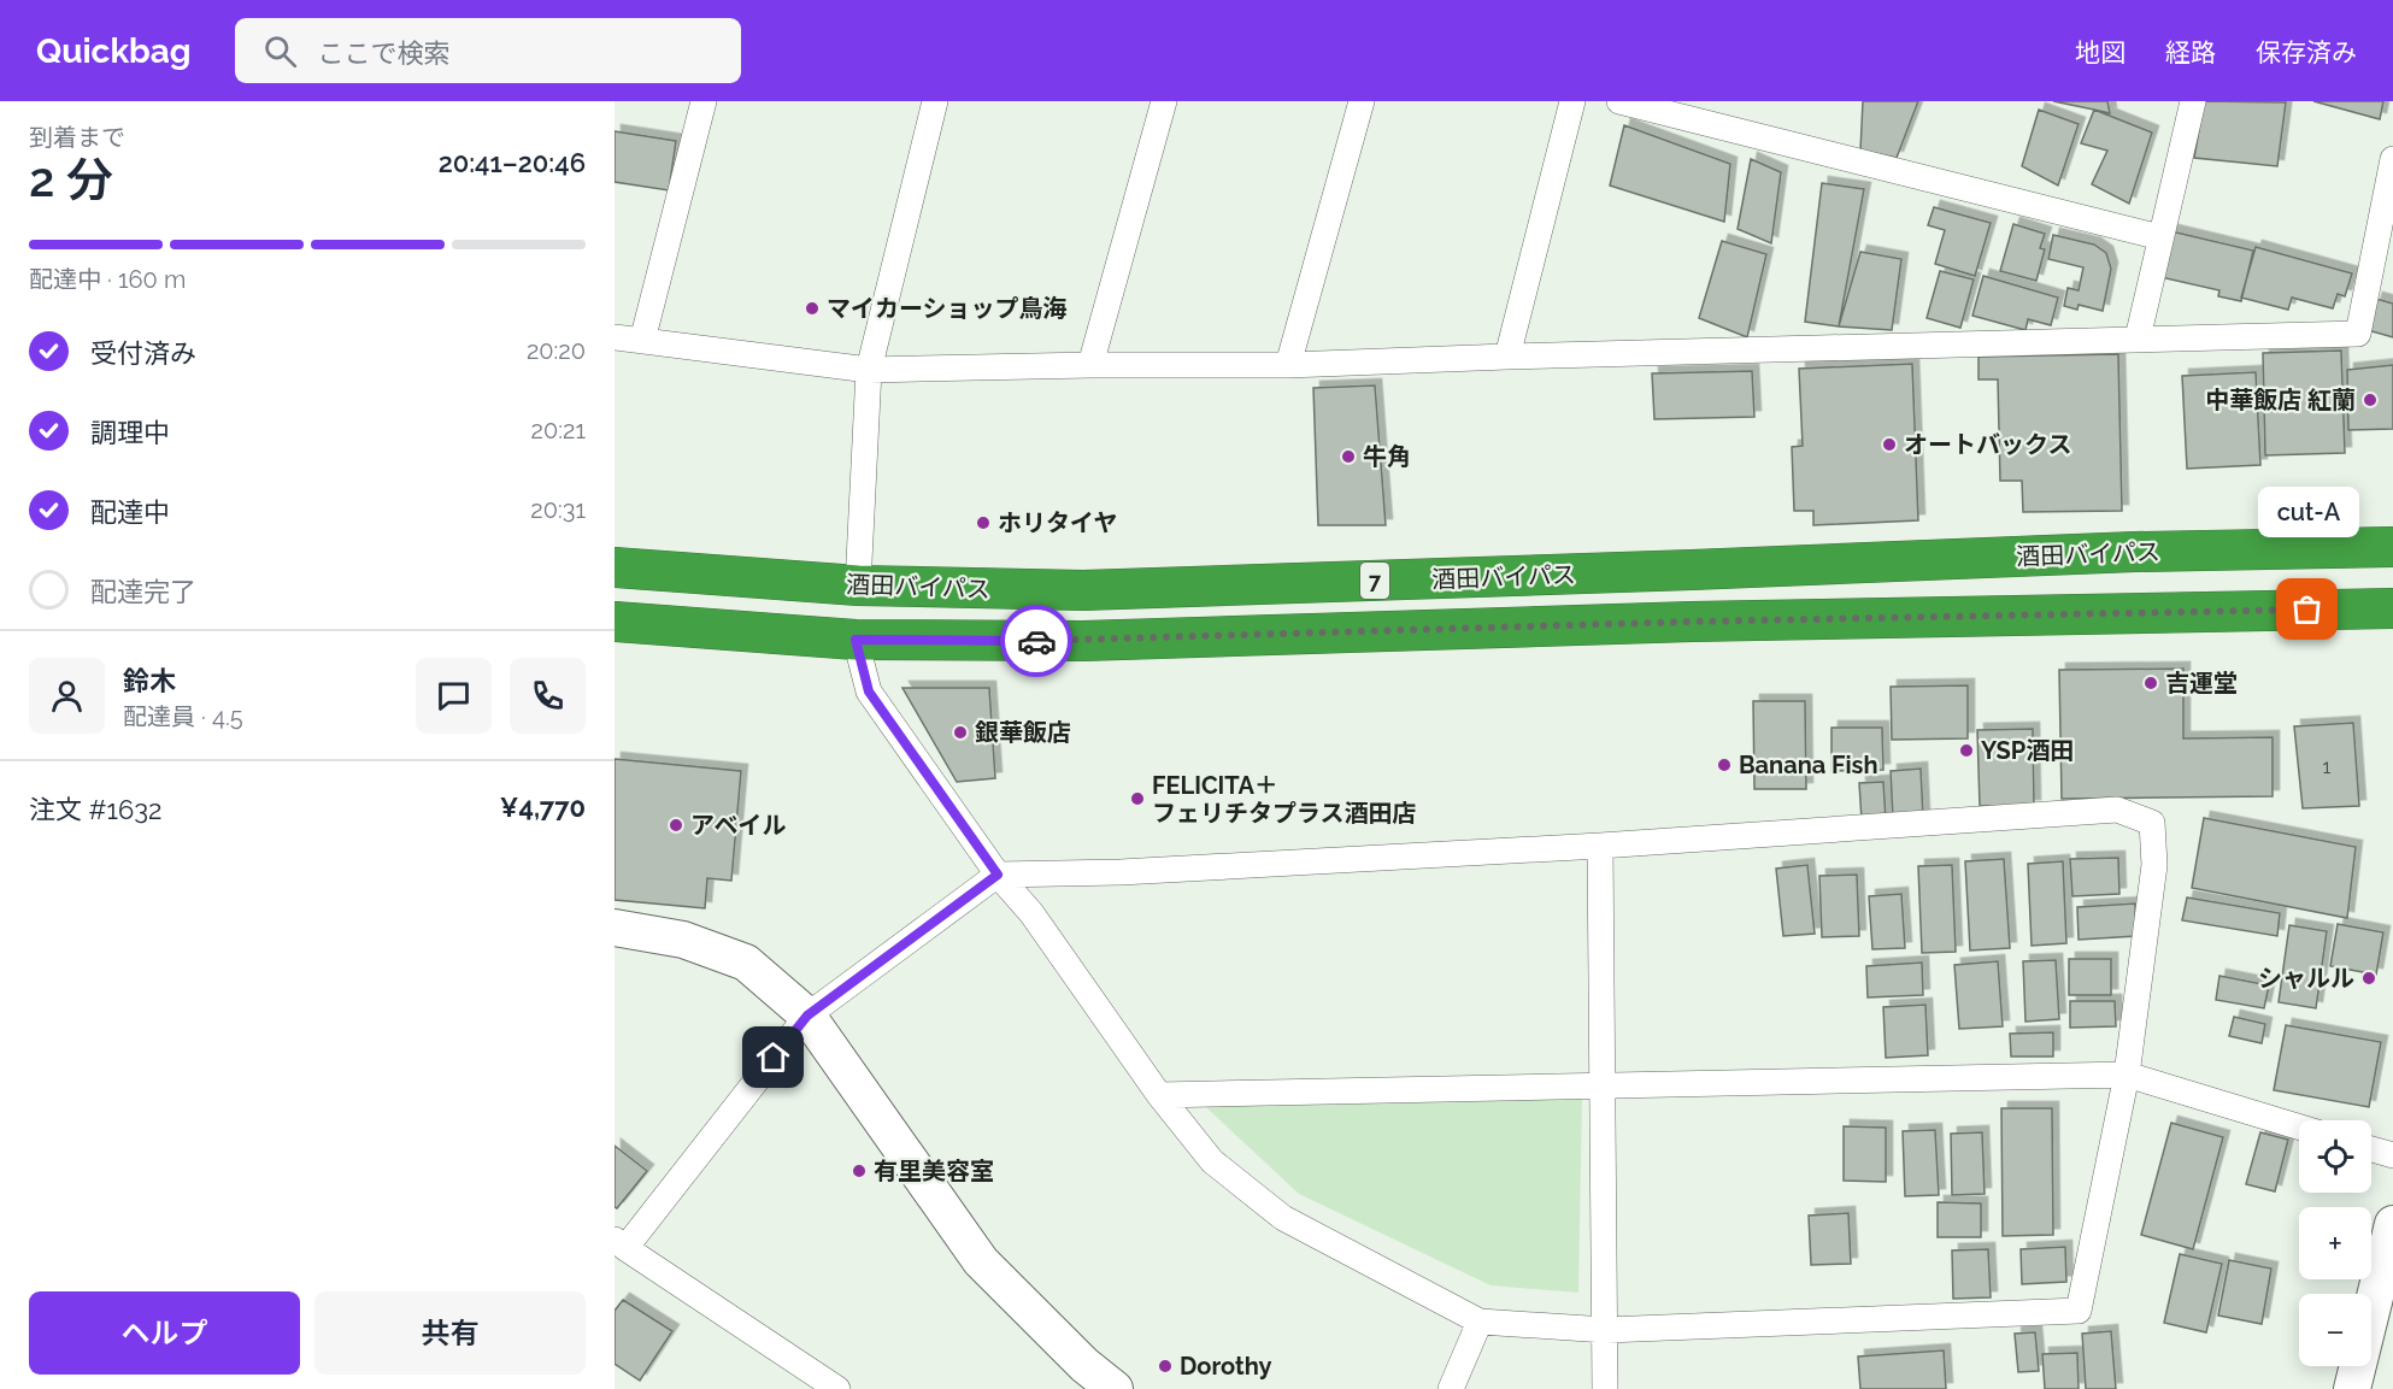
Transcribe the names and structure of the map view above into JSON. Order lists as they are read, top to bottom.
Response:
{
  "streets": {
    "highway": ["酒田バイパス", "7"]
  },
  "places": [
    "マイカーショップ鳥海",
    "中華飯店 紅蘭",
    "オートバックス",
    "牛角",
    "ホリタイヤ",
    "cut-A",
    "吉運堂",
    "銀華飯店",
    "YSP酒田",
    "Banana Fish",
    "FELICITA＋ フェリチタプラス酒田店",
    "アベイル",
    "シャルル",
    "有里美容室",
    "Dorothy"
  ],
  "house_numbers": ["1"],
  "page": {
    "header": "Quickbag",
    "search": "ここで検索",
    "nav": ["地図", "経路", "保存済み"],
    "heading": ["2 分", "到着まで", "20:41–20:46"],
    "panel": [
      "鈴木",
      "配達員 · 4.5",
      "注文 #1632",
      "¥4,770"
    ],
    "bar": "配達中 · 160 m",
    "list": [
      ["受付済み", "20:20"],
      ["調理中", "20:21"],
      ["配達中", "20:31"],
      "配達完了"
    ],
    "bubble": "cut-A",
    "map_buttons": ["+", "−"],
    "buttons": ["ヘルプ", "共有"]
  }
}
